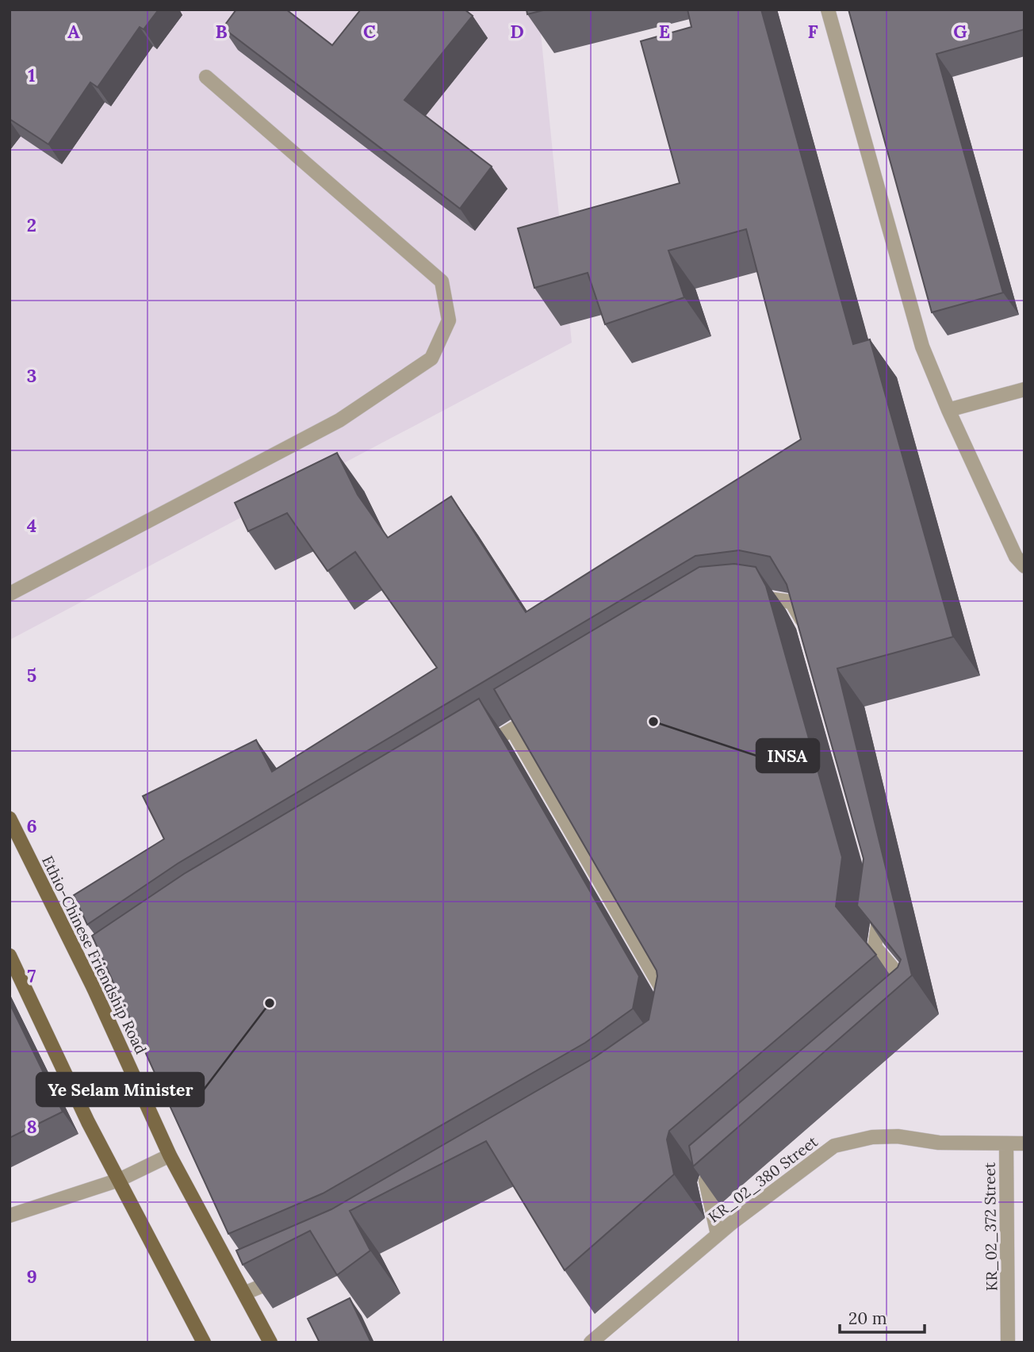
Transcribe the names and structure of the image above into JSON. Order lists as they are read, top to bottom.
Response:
{
  "streets": {
    "main road": ["Ethio-Chinese Friendship Road"],
    "street": ["KR_02_380 Street", "KR_02_372 Street"]
  },
  "crossings": [
    ["KR_02_380 Street", "KR_02_372 Street"]
  ],
  "places": ["INSA", "Ye Selam Minister"],
  "scale_bar": "20 m",
  "grid": {
    "columns": [
      "A",
      "B",
      "C",
      "D",
      "E",
      "F",
      "G"
    ],
    "rows": [
      "1",
      "2",
      "3",
      "4",
      "5",
      "6",
      "7",
      "8",
      "9"
    ]
  }
}
